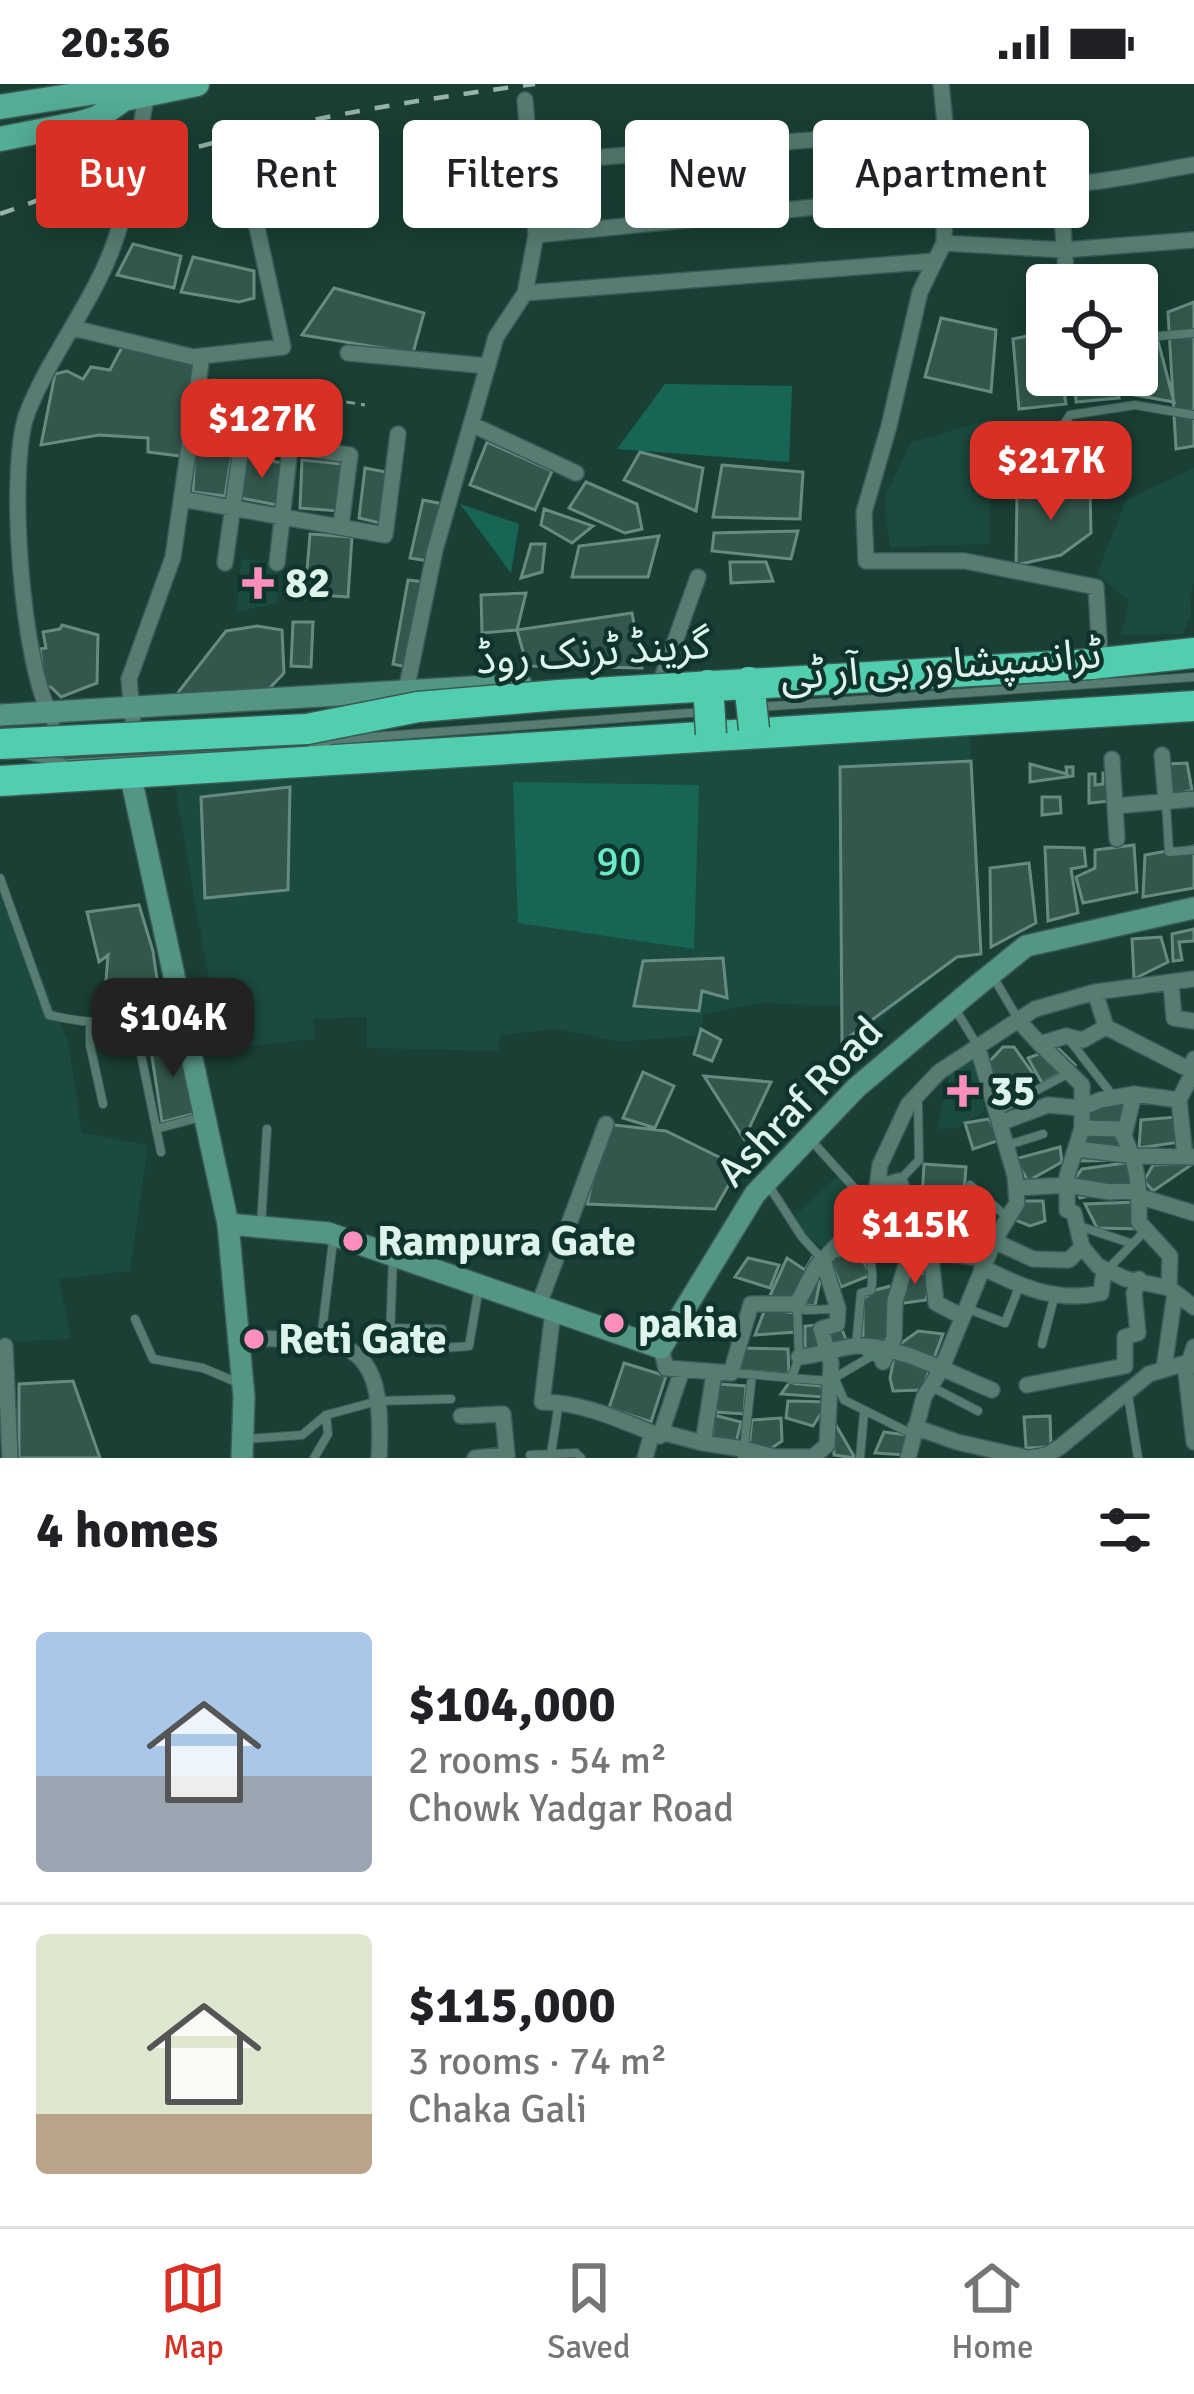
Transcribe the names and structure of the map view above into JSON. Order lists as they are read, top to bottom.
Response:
{
  "streets": {
    "highway": ["گرینڈ ٹرنک روڈ"],
    "street": ["Ashraf Road"],
    "lane": ["ٹرانسپشاور بی آر ٹی"]
  },
  "crossings": [
    ["گرینڈ ٹرنک روڈ", "ٹرانسپشاور بی آر ٹی"]
  ],
  "parks": ["90"],
  "places": {
    "health": ["82", "35"],
    "other": ["Rampura Gate", "pakia", "Reti Gate"]
  },
  "page": {
    "status": "20:36",
    "chip": [
      "Buy",
      "Rent",
      "Filters",
      "New",
      "Apartment"
    ],
    "price": [
      "$127K",
      "$217K",
      "$104K",
      "$115K"
    ],
    "heading": "4 homes",
    "list": [
      {
        "name": "$104,000",
        "note": "2 rooms · 54 m² · Chowk Yadgar Road"
      },
      {
        "name": "$115,000",
        "note": "3 rooms · 74 m² · Chaka Gali"
      }
    ],
    "tabs": ["Map", "Saved", "Home"]
  }
}
